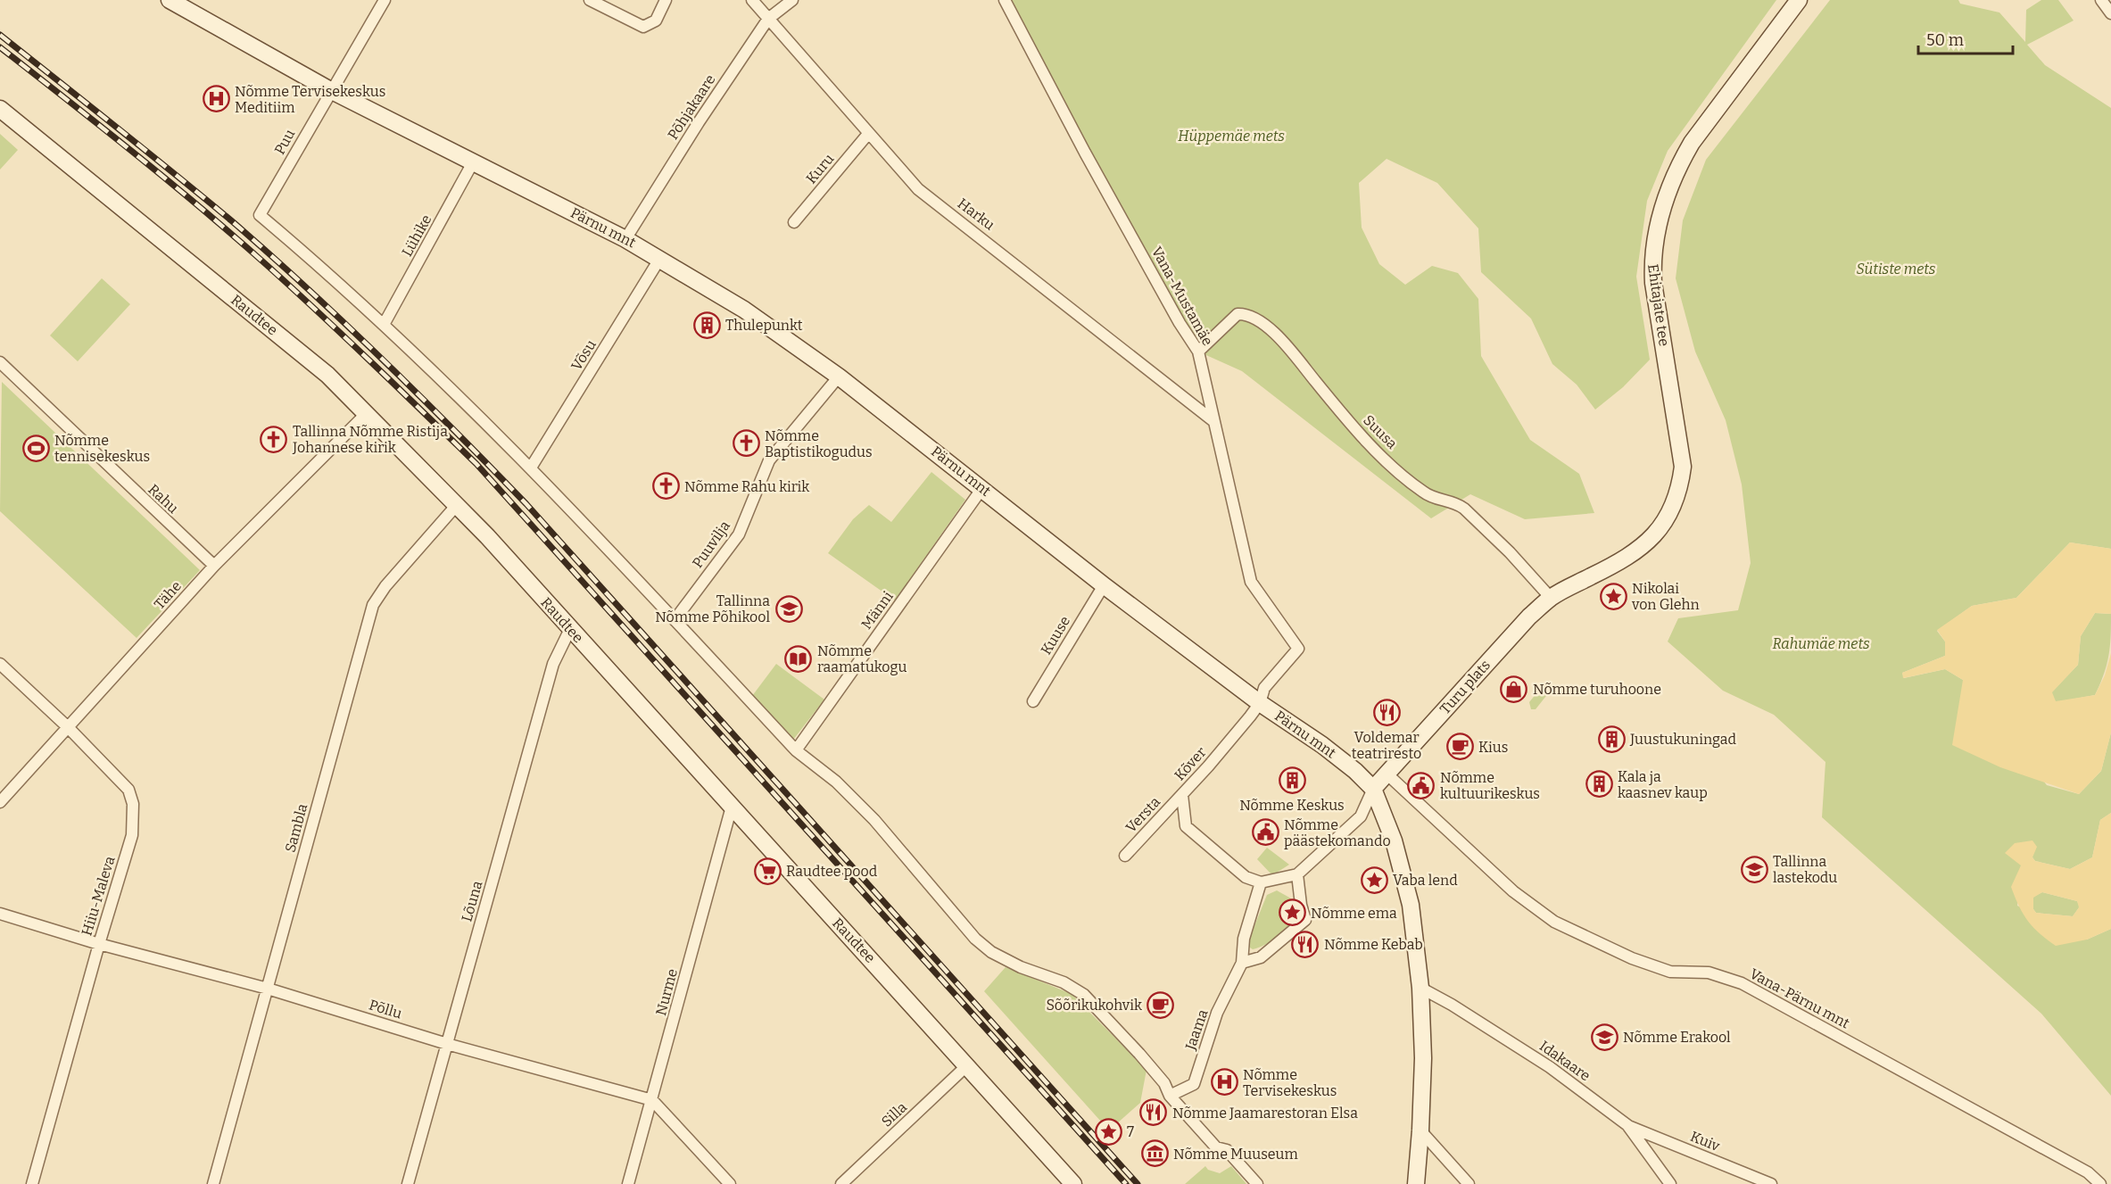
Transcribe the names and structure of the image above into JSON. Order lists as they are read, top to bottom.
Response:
{
  "streets": {
    "main road": [
      "Pärnu mnt",
      "Ehitajate tee",
      "Raudtee",
      "Turu plats"
    ],
    "street": [
      "Põhjakaare",
      "Puu",
      "Kuru",
      "Harku",
      "Lühike",
      "Vana-Mustamäe",
      "Võsu",
      "Suusa",
      "Rahu",
      "Puuvilja",
      "Tähe",
      "Männi",
      "Kuuse",
      "Kõver",
      "Versta",
      "Sambla",
      "Hiiu-Maleva",
      "Lõuna",
      "Nurme",
      "Vana-Pärnu mnt",
      "Põllu",
      "Jaama",
      "Idakaare",
      "Silla",
      "Kuiv"
    ]
  },
  "crossings": [
    ["Põhjakaare", "Harku"],
    ["Põhjakaare", "Pärnu mnt"],
    ["Puu", "Pärnu mnt"],
    ["Puu", "Lühike"],
    ["Kuru", "Harku"],
    ["Harku", "Vana-Mustamäe"],
    ["Pärnu mnt", "Lühike"],
    ["Pärnu mnt", "Vana-Mustamäe"],
    ["Pärnu mnt", "Võsu"],
    ["Pärnu mnt", "Puuvilja"],
    ["Pärnu mnt", "Männi"],
    ["Pärnu mnt", "Kuuse"],
    ["Pärnu mnt", "Turu plats"],
    ["Pärnu mnt", "Kõver"],
    ["Pärnu mnt", "Versta"],
    ["Pärnu mnt", "Jaama"],
    ["Pärnu mnt", "Idakaare"],
    ["Vana-Mustamäe", "Suusa"],
    ["Vana-Mustamäe", "Turu plats"],
    ["Vana-Mustamäe", "Kõver"],
    ["Vana-Mustamäe", "Versta"],
    ["Vana-Mustamäe", "Jaama"],
    ["Ehitajate tee", "Suusa"],
    ["Ehitajate tee", "Turu plats"],
    ["Raudtee", "Tähe"],
    ["Raudtee", "Sambla"],
    ["Raudtee", "Lõuna"],
    ["Raudtee", "Nurme"],
    ["Raudtee", "Silla"],
    ["Suusa", "Turu plats"],
    ["Rahu", "Tähe"],
    ["Tähe", "Hiiu-Maleva"],
    ["Turu plats", "Kõver"],
    ["Turu plats", "Versta"],
    ["Turu plats", "Vana-Pärnu mnt"],
    ["Turu plats", "Jaama"],
    ["Kõver", "Versta"],
    ["Kõver", "Jaama"],
    ["Versta", "Jaama"],
    ["Sambla", "Põllu"],
    ["Hiiu-Maleva", "Põllu"],
    ["Lõuna", "Põllu"],
    ["Nurme", "Põllu"],
    ["Idakaare", "Kuiv"]
  ],
  "parks": ["Hüppemäe mets", "Sütiste mets", "Rahumäe mets"],
  "places": {
    "hospital": ["Nõmme Tervisekeskus Meditiim", "Nõmme Tervisekeskus"],
    "building": [
      "Thulepunkt",
      "Juustukuningad",
      "Nõmme Keskus",
      "Kala ja kaasnev kaup"
    ],
    "church": ["Tallinna Nõmme Ristija Johannese kirik", "Nõmme Baptistikogudus", "Nõmme Rahu kirik"],
    "sports": ["Nõmme tennisekeskus"],
    "place": [
      "Nikolai von Glehn",
      "Vaba lend",
      "Nõmme ema",
      "7"
    ],
    "school or university": ["Tallinna Nõmme Põhikool", "Tallinna lastekodu", "Nõmme Erakool"],
    "library": ["Nõmme raamatukogu"],
    "shop": ["Nõmme turuhoone"],
    "restaurant": ["Voldemar teatriresto", "Nõmme Kebab", "Nõmme Jaamarestoran Elsa"],
    "cafe": ["Kius", "Sõõrikukohvik"],
    "public building": ["Nõmme kultuurikeskus", "Nõmme päästekomando"],
    "supermarket": ["Raudtee pood"],
    "museum": ["Nõmme Muuseum"]
  },
  "scale_bar": "50 m"
}
